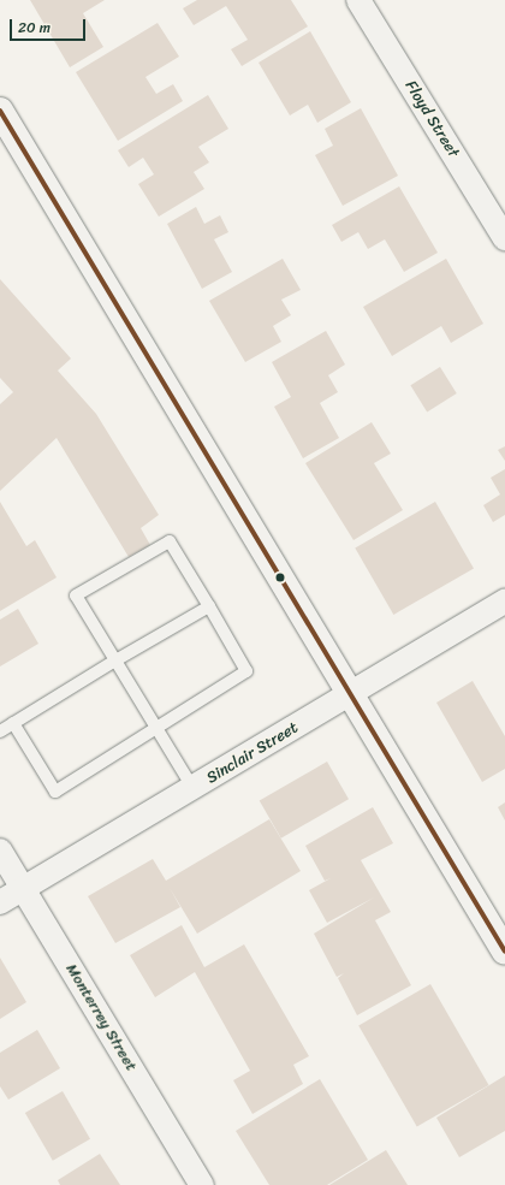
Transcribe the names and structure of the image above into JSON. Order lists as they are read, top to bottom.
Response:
{
  "streets": {
    "street": ["Floyd Street", "Sinclair Street", "Monterrey Street"]
  },
  "crossings": [
    ["Sinclair Street", "Monterrey Street"]
  ],
  "scale_bar": "20 m"
}
